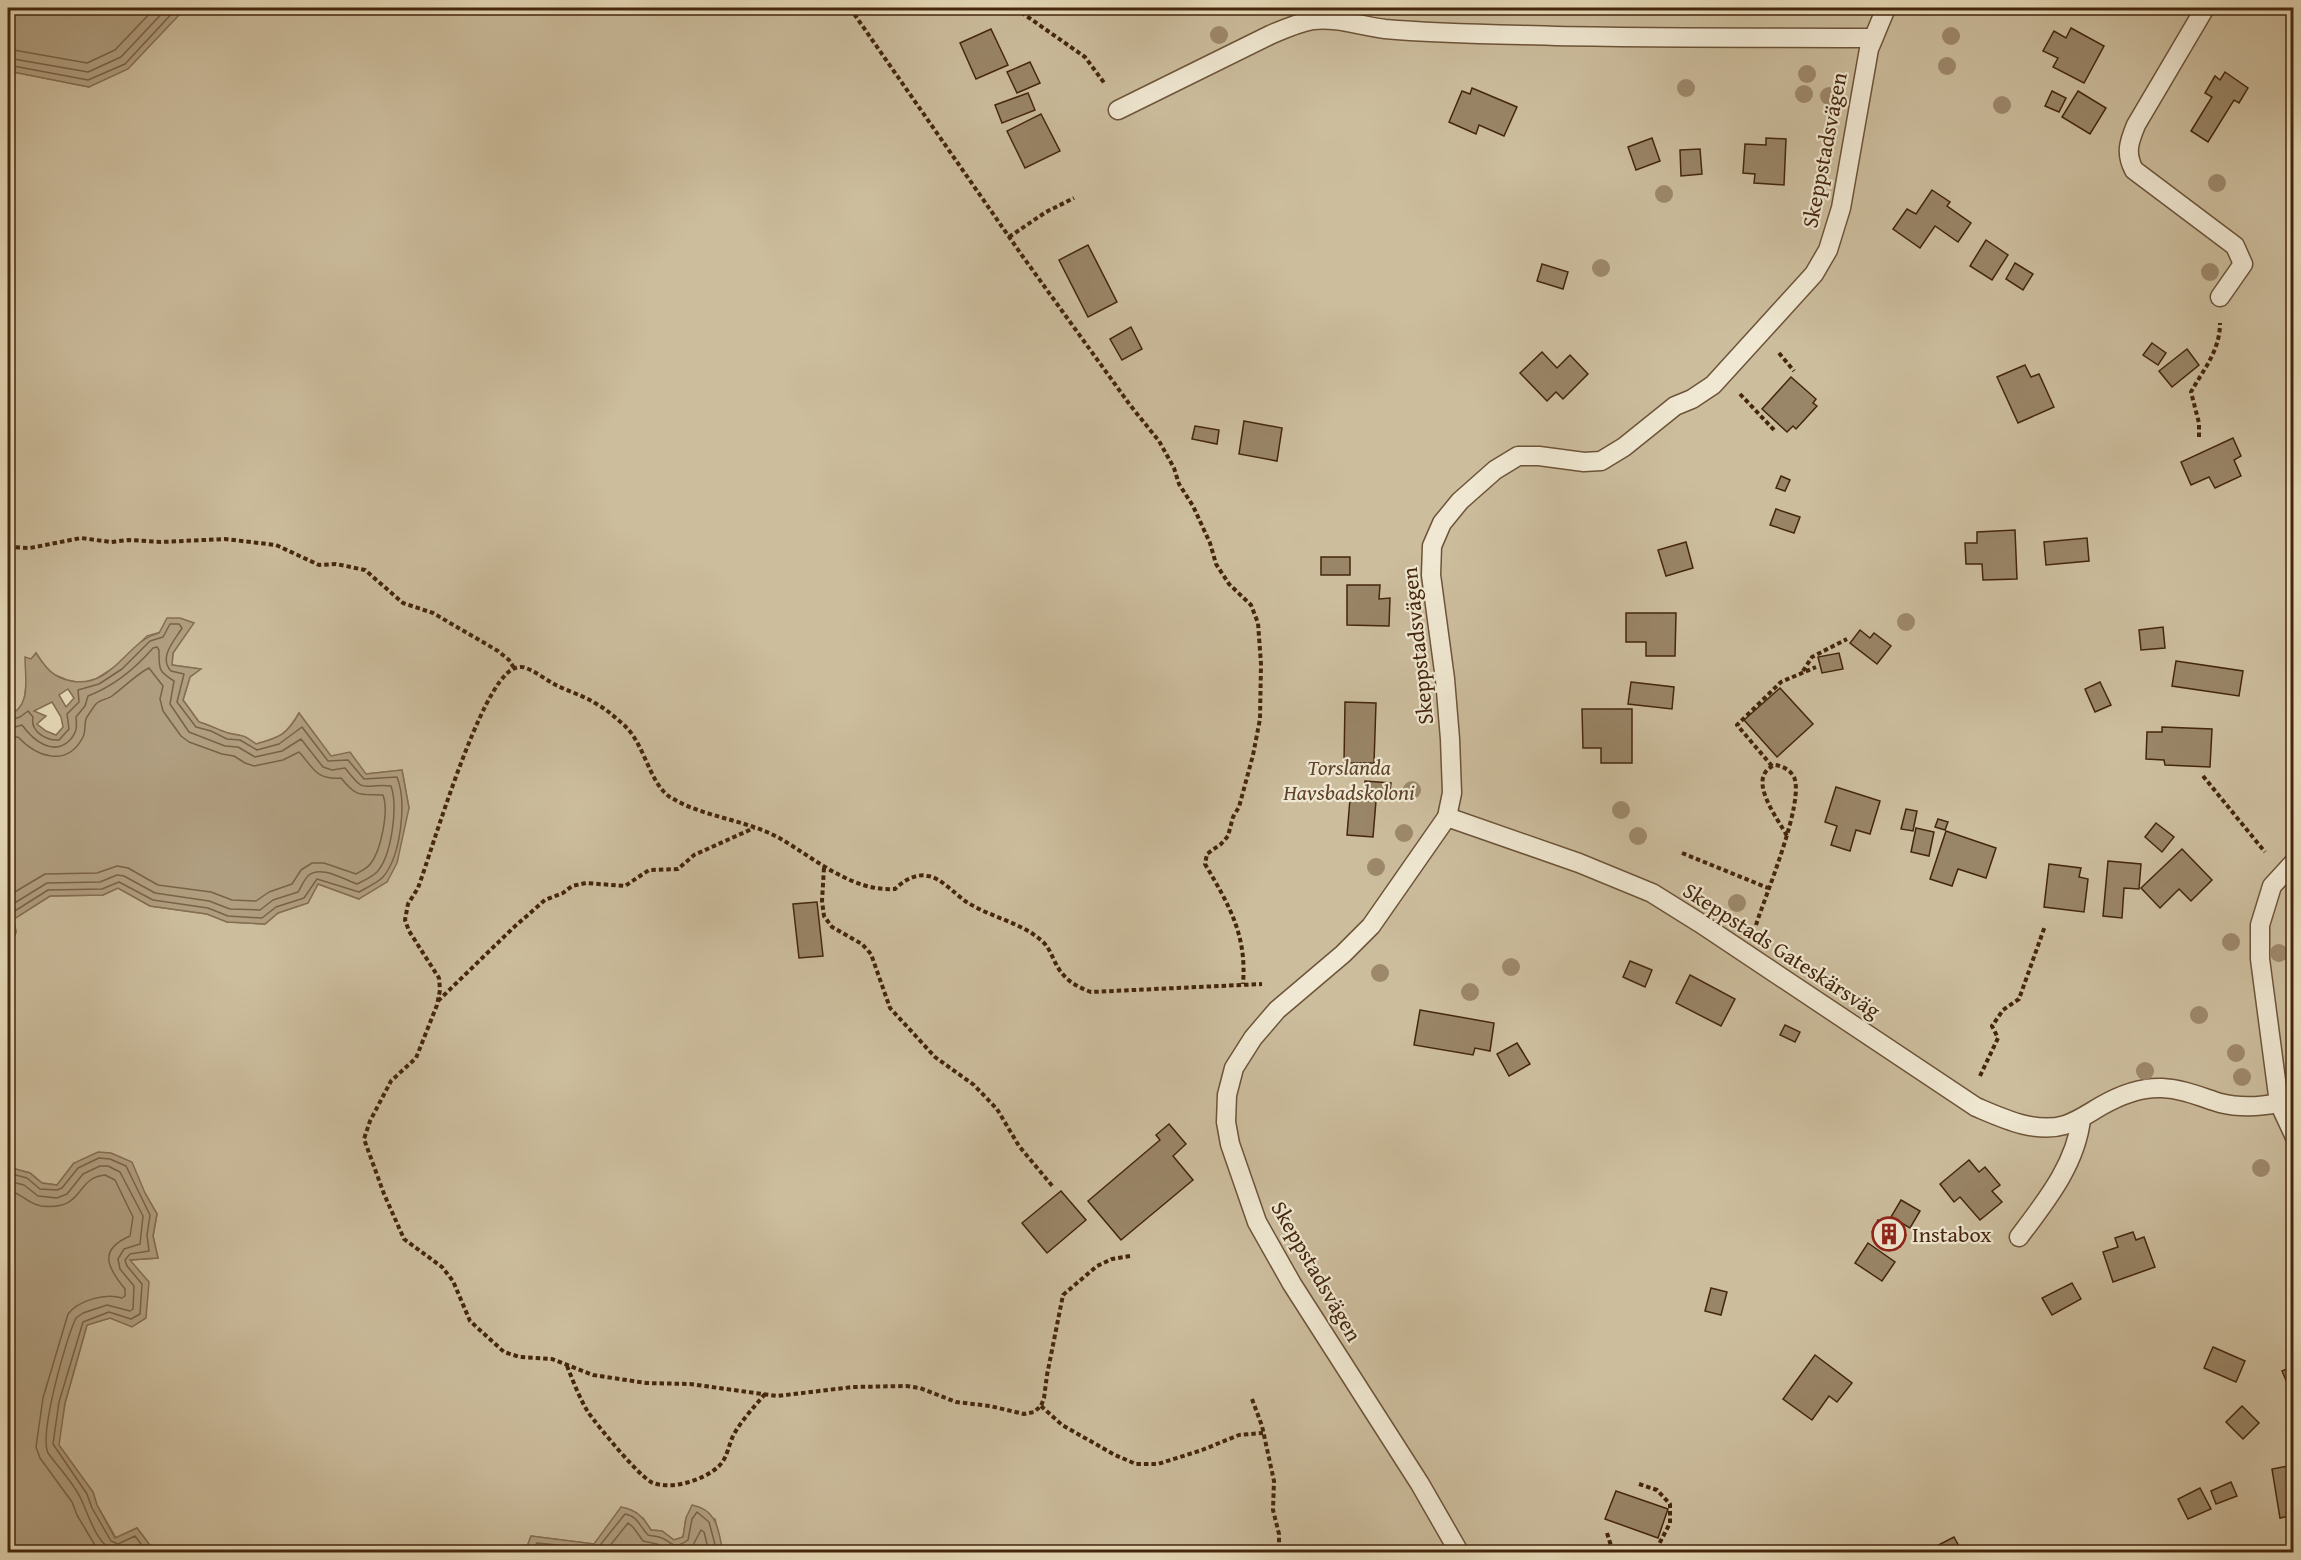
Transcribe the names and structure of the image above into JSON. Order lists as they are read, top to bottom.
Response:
{
  "streets": {
    "lane": ["Skeppstadsvägen", "Skeppstads Gateskärsväg"]
  },
  "crossings": [
    ["Skeppstadsvägen", "Skeppstads Gateskärsväg"]
  ],
  "parks": ["Torslanda Havsbadskoloni"],
  "places": {
    "building": ["Instabox"]
  }
}
